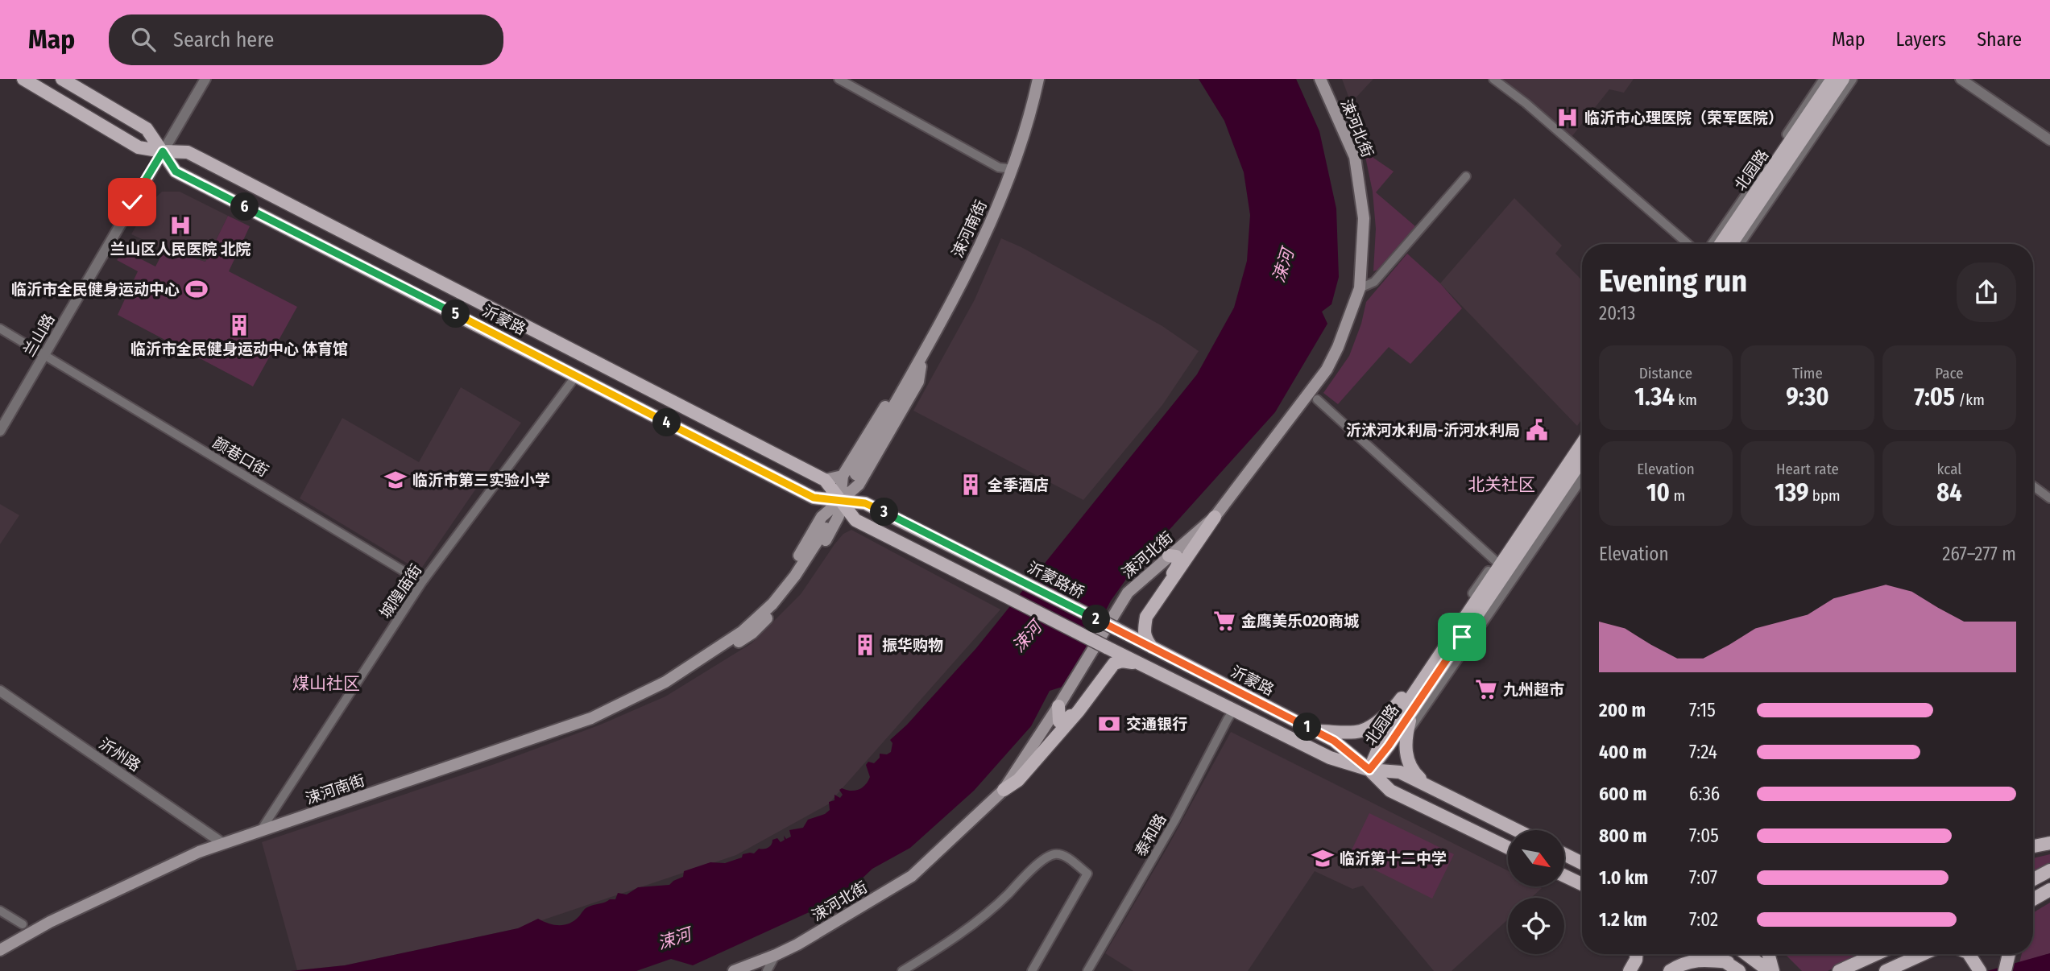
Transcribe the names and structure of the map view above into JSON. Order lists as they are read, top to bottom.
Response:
{
  "streets": {
    "main road": [
      "涑河北街",
      "北园路",
      "涑河南街",
      "沂蒙路",
      "沂蒙路桥"
    ],
    "street": [
      "兰山路",
      "颜巷口街",
      "城隍庙街",
      "沂州路",
      "泰和路"
    ]
  },
  "crossings": [
    ["北园路", "沂蒙路"],
    ["涑河南街", "沂蒙路"],
    ["涑河南街", "城隍庙街"],
    ["涑河南街", "沂州路"],
    ["沂蒙路", "兰山路"],
    ["沂蒙路", "沂蒙路桥"],
    ["沂蒙路", "城隍庙街"],
    ["沂蒙路", "泰和路"],
    ["兰山路", "颜巷口街"],
    ["颜巷口街", "城隍庙街"]
  ],
  "districts": ["北关社区", "煤山社区"],
  "water": ["涑河"],
  "places": {
    "hospital": ["临沂市心理医院（荣军医院）", "兰山区人民医院 北院"],
    "sports": ["临沂市全民健身运动中心"],
    "building": ["临沂市全民健身运动中心 体育馆", "全季酒店", "振华购物"],
    "public building": ["沂沭河水利局-沂河水利局"],
    "school or university": ["临沂市第三实验小学", "临沂第十二中学"],
    "supermarket": ["金鹰美乐O2O商城", "九州超市"],
    "bank": ["交通银行"]
  },
  "north": "bottom right",
  "page": {
    "header": "Map",
    "search": "Search here",
    "nav": ["Map", "Layers", "Share"],
    "pins": [
      "6",
      "5",
      "4",
      "3",
      "2",
      "1"
    ],
    "heading": ["Evening run", "20:13"],
    "stats": [
      ["Distance", "1.34 km"],
      ["Time", "9:30"],
      ["Pace", "7:05 /km"],
      ["Elevation", "10 m"],
      ["Heart rate", "139 bpm"],
      ["kcal", "84"]
    ],
    "chart": ["Elevation", "267–277 m"],
    "list": [
      {
        "name": "200 m",
        "note": "7:15"
      },
      {
        "name": "400 m",
        "note": "7:24"
      },
      {
        "name": "600 m",
        "note": "6:36"
      },
      {
        "name": "800 m",
        "note": "7:05"
      },
      {
        "name": "1.0 km",
        "note": "7:07"
      },
      {
        "name": "1.2 km",
        "note": "7:02"
      }
    ]
  }
}
